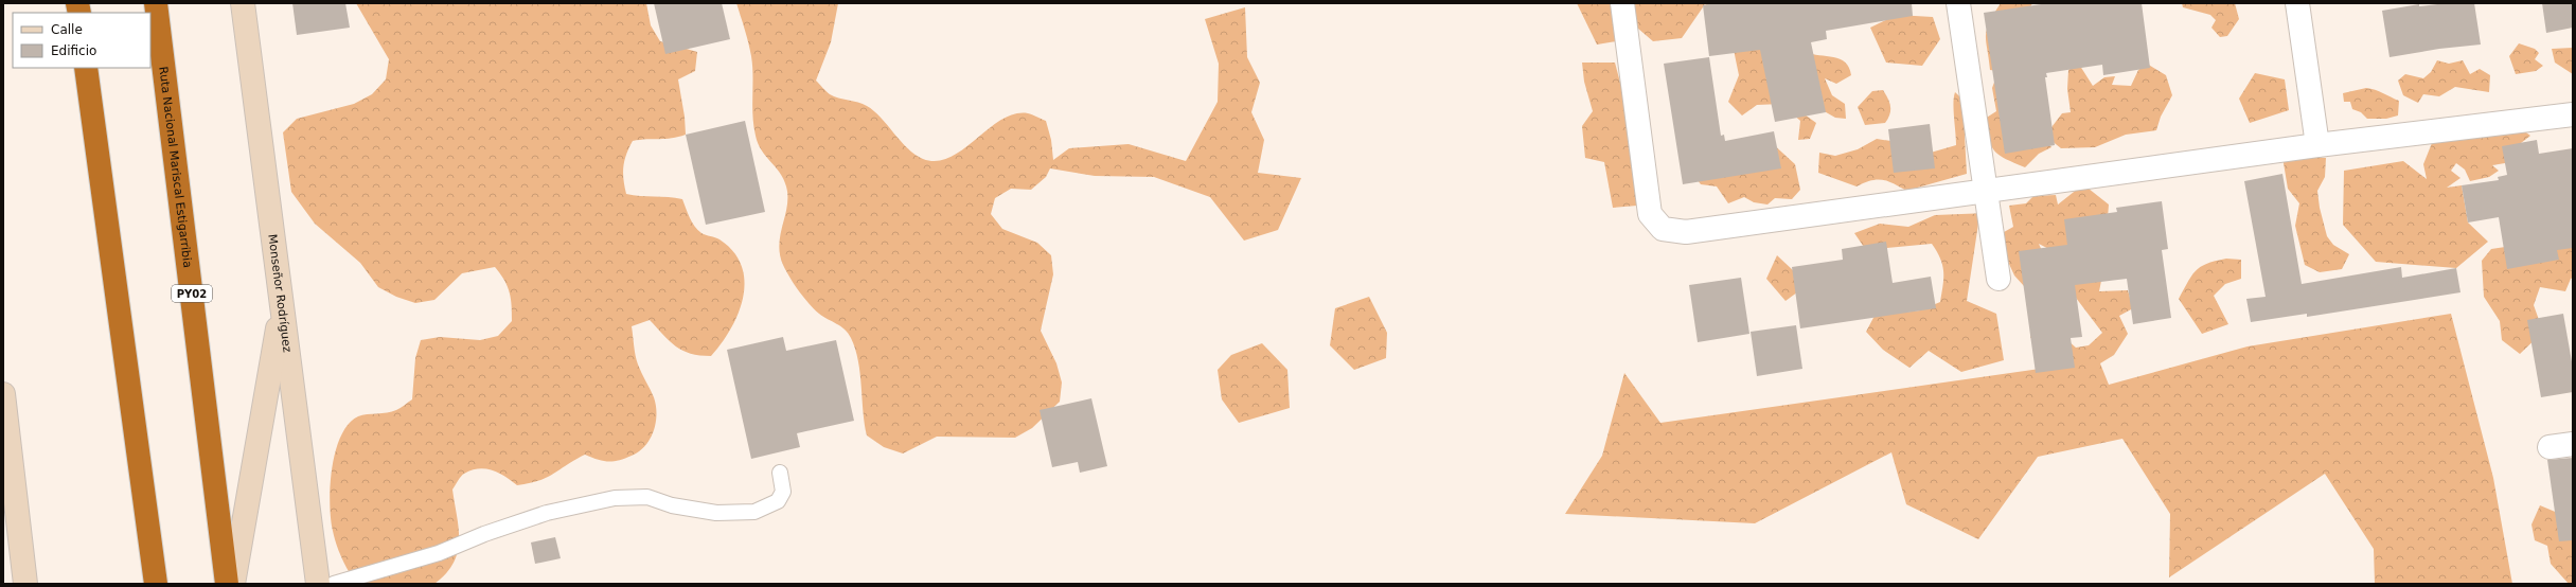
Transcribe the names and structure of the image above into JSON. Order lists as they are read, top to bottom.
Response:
{
  "streets": {
    "highway": ["Ruta Nacional Mariscal Estigarribia", "PY02"],
    "street": ["Monseñor Rodríguez"]
  },
  "legend": ["Calle", "Edificio"]
}
